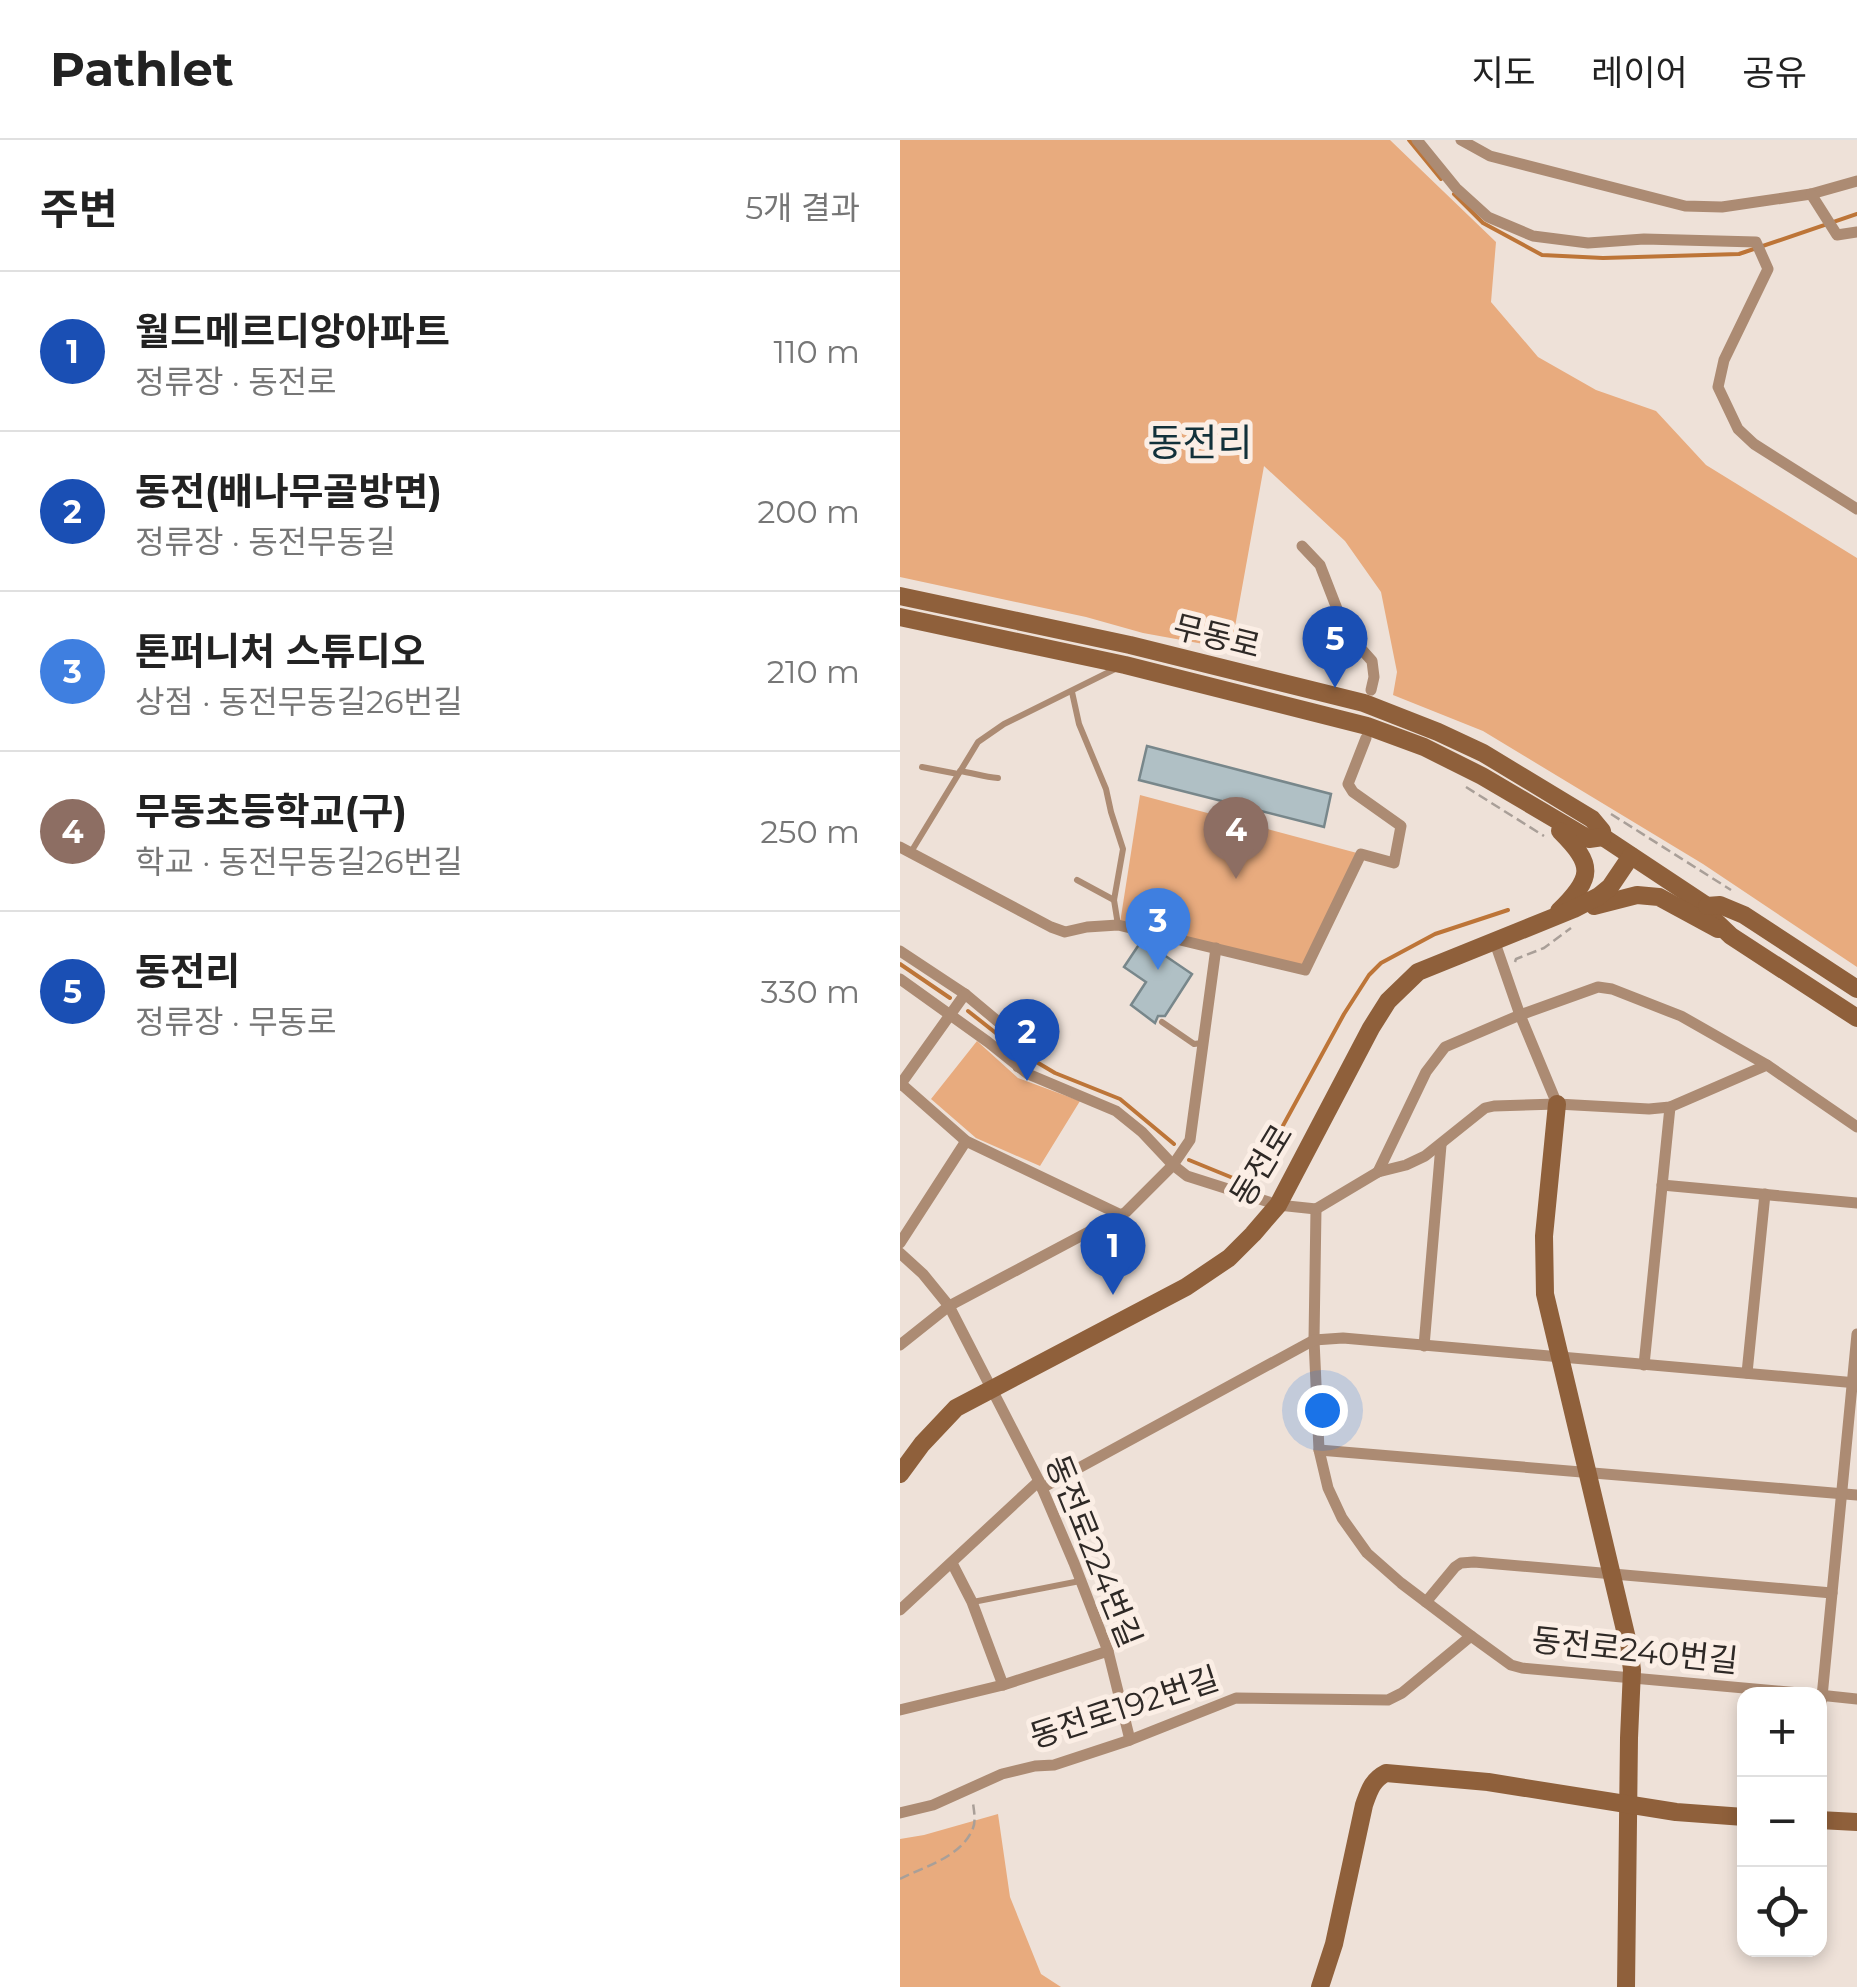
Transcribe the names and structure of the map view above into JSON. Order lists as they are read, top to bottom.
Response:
{
  "streets": {
    "street": [
      "무동로",
      "동전로",
      "동전로224번길",
      "동전로240번길",
      "동전로192번길"
    ]
  },
  "crossings": [
    ["무동로", "동전로"],
    ["동전로", "동전로224번길"],
    ["동전로224번길", "동전로192번길"],
    ["동전로240번길", "동전로192번길"]
  ],
  "districts": ["동전리"],
  "page": {
    "header": "Pathlet",
    "nav": ["지도", "레이어", "공유"],
    "heading": ["주변", "5개 결과"],
    "list": [
      {
        "mark": "1",
        "name": "월드메르디앙아파트",
        "note": "정류장 · 동전로",
        "value": "110 m"
      },
      {
        "mark": "2",
        "name": "동전(배나무골방면)",
        "note": "정류장 · 동전무동길",
        "value": "200 m"
      },
      {
        "mark": "3",
        "name": "톤퍼니처 스튜디오",
        "note": "상점 · 동전무동길26번길",
        "value": "210 m"
      },
      {
        "mark": "4",
        "name": "무동초등학교(구)",
        "note": "학교 · 동전무동길26번길",
        "value": "250 m"
      },
      {
        "mark": "5",
        "name": "동전리",
        "note": "정류장 · 무동로",
        "value": "330 m"
      }
    ],
    "pins": [
      "5",
      "4",
      "3",
      "2",
      "1"
    ],
    "map_buttons": ["+", "−"]
  }
}
